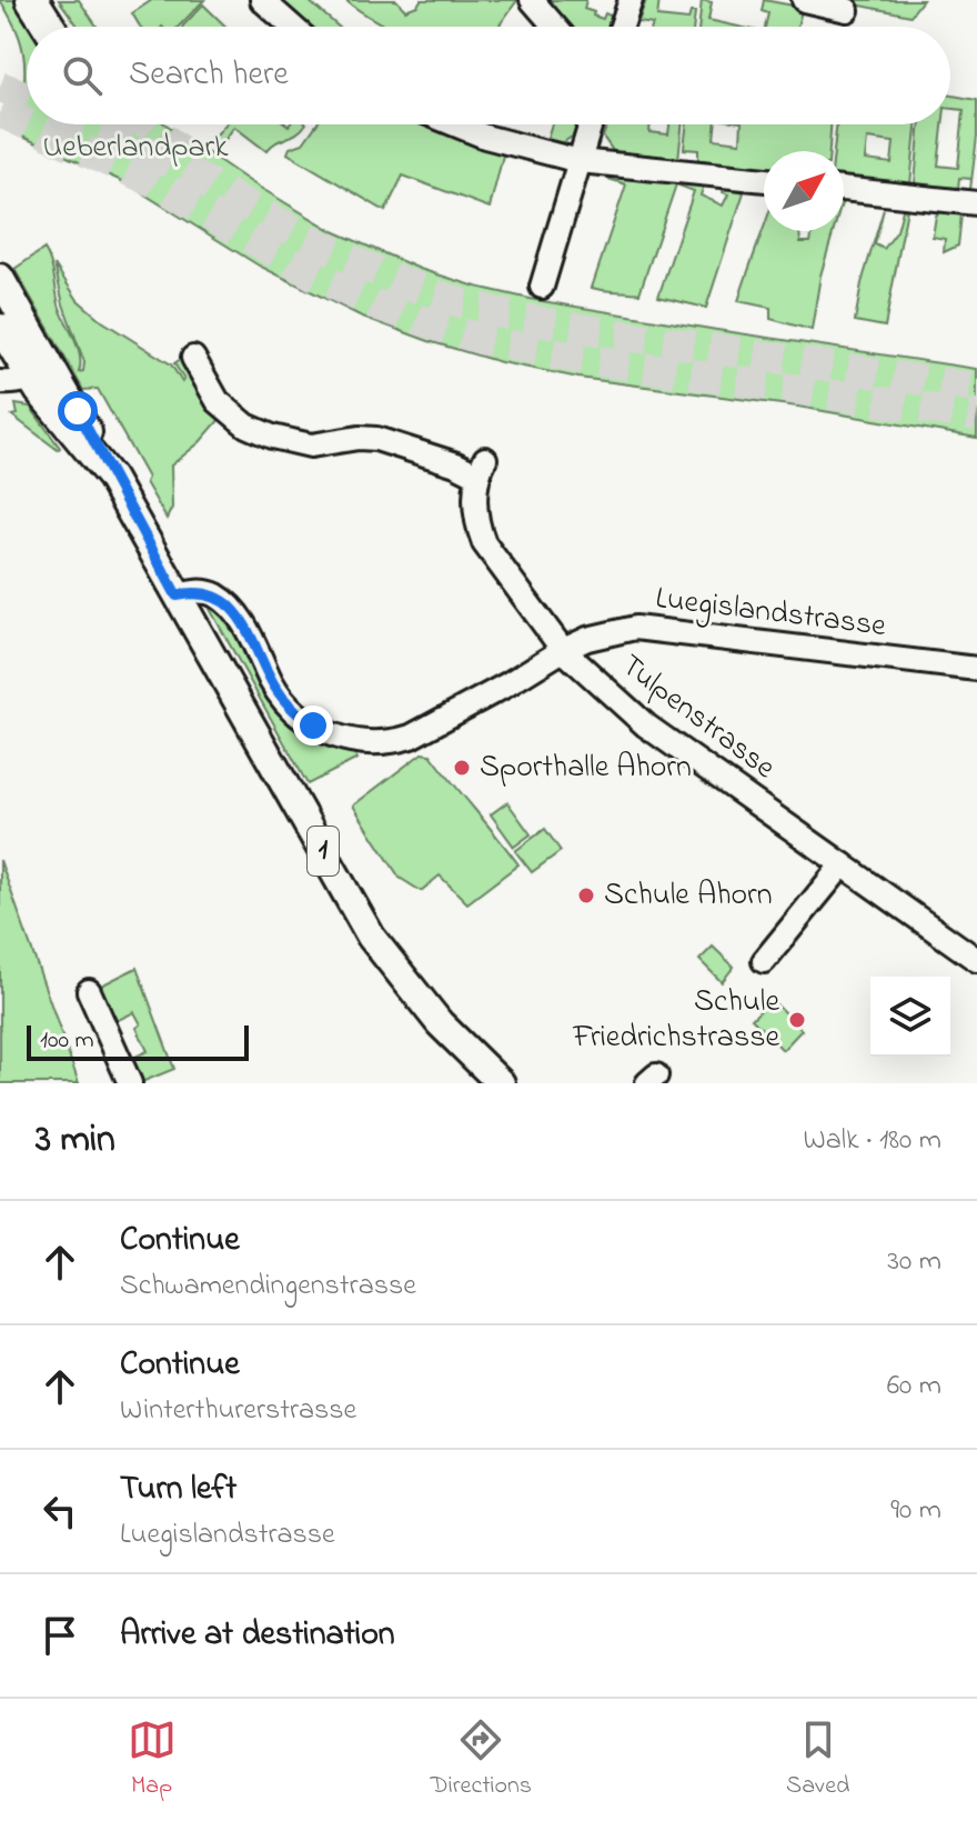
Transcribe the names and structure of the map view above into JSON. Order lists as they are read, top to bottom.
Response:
{
  "streets": {
    "main road": ["1"],
    "street": ["Luegislandstrasse", "Tulpenstrasse"]
  },
  "crossings": [
    ["Luegislandstrasse", "Tulpenstrasse"],
    ["Luegislandstrasse", "1"]
  ],
  "parks": ["Ueberlandpark"],
  "places": ["Sporthalle Ahorn", "Schule Ahorn", "Schule Friedrichstrasse"],
  "scale_bar": "100 m",
  "north": "top right",
  "page": {
    "search": "Search here",
    "scale": "100 m",
    "heading": ["3 min", "Walk · 180 m"],
    "list": [
      ["Continue", "Schwamendingenstrasse", "30 m"],
      ["Continue", "Winterthurerstrasse", "60 m"],
      ["Turn left", "Luegislandstrasse", "90 m"],
      "Arrive at destination"
    ],
    "nav": ["Map", "Directions", "Saved"]
  }
}
